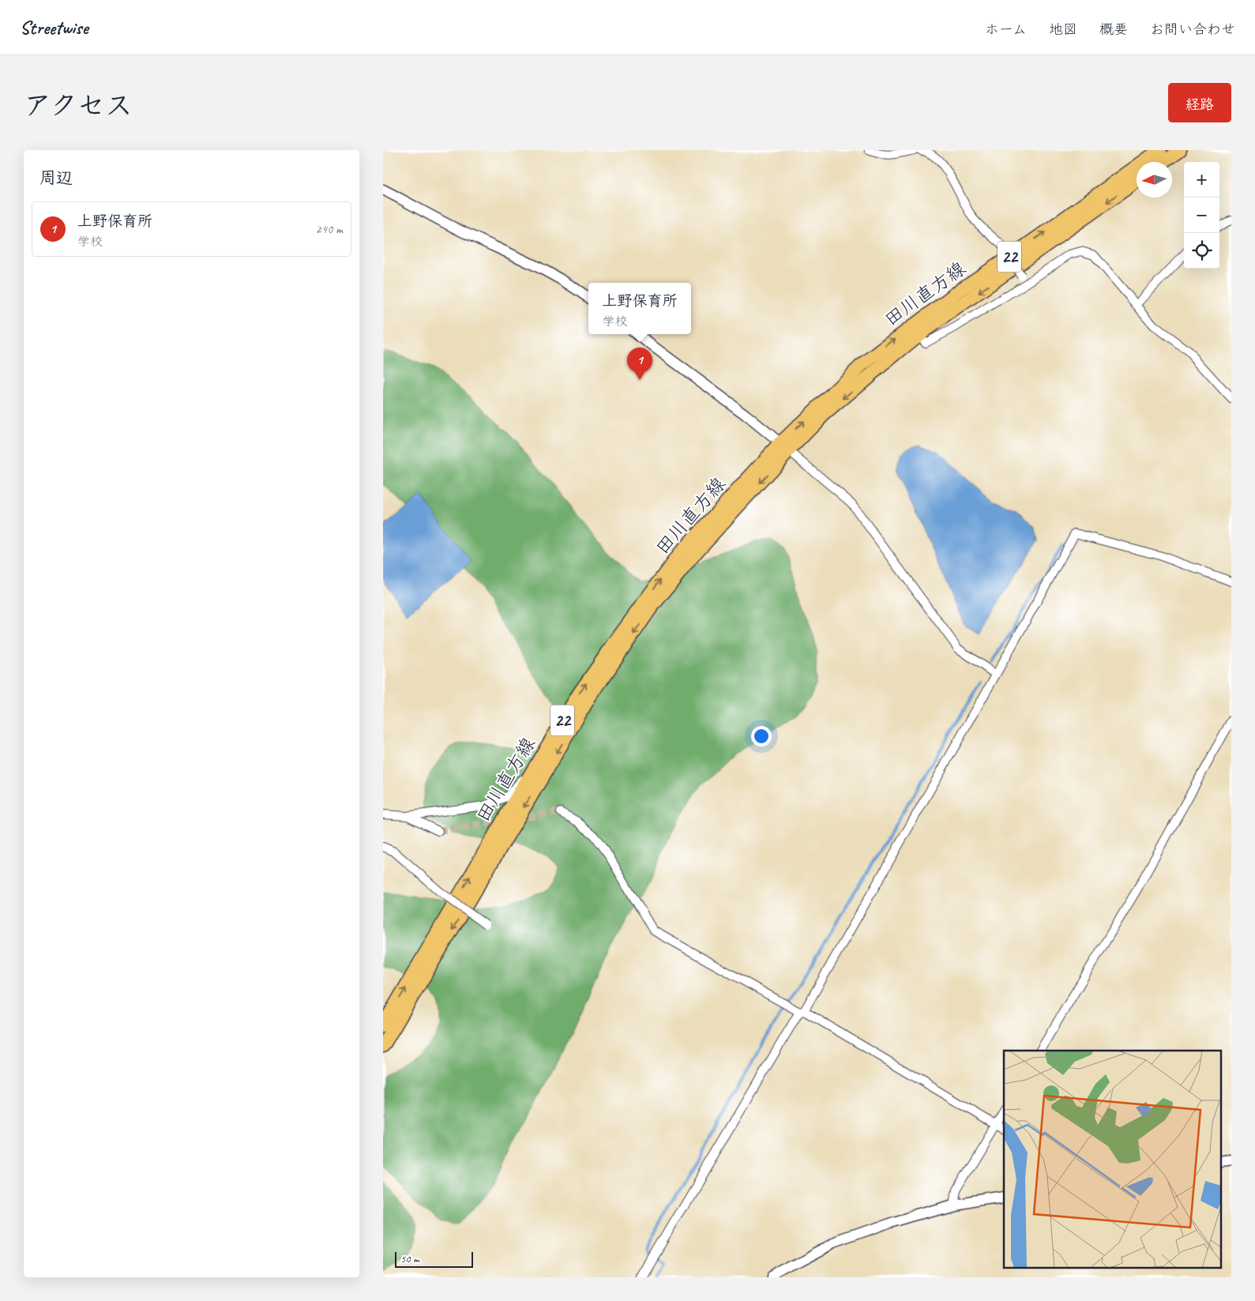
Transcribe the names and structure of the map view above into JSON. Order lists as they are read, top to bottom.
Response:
{
  "streets": {
    "main road": ["22", "田川直方線"]
  },
  "scale_bar": "50 m",
  "north": "left",
  "page": {
    "header": "Streetwise",
    "nav": [
      "ホーム",
      "地図",
      "概要",
      "お問い合わせ"
    ],
    "title": "アクセス",
    "buttons": "経路",
    "heading": "周辺",
    "map_buttons": ["+", "−"],
    "list": [
      {
        "mark": "1",
        "name": "上野保育所",
        "note": "学校",
        "value": "240 m"
      }
    ],
    "popup": ["上野保育所", "学校"],
    "pins": "1",
    "scale": "50 m"
  }
}
